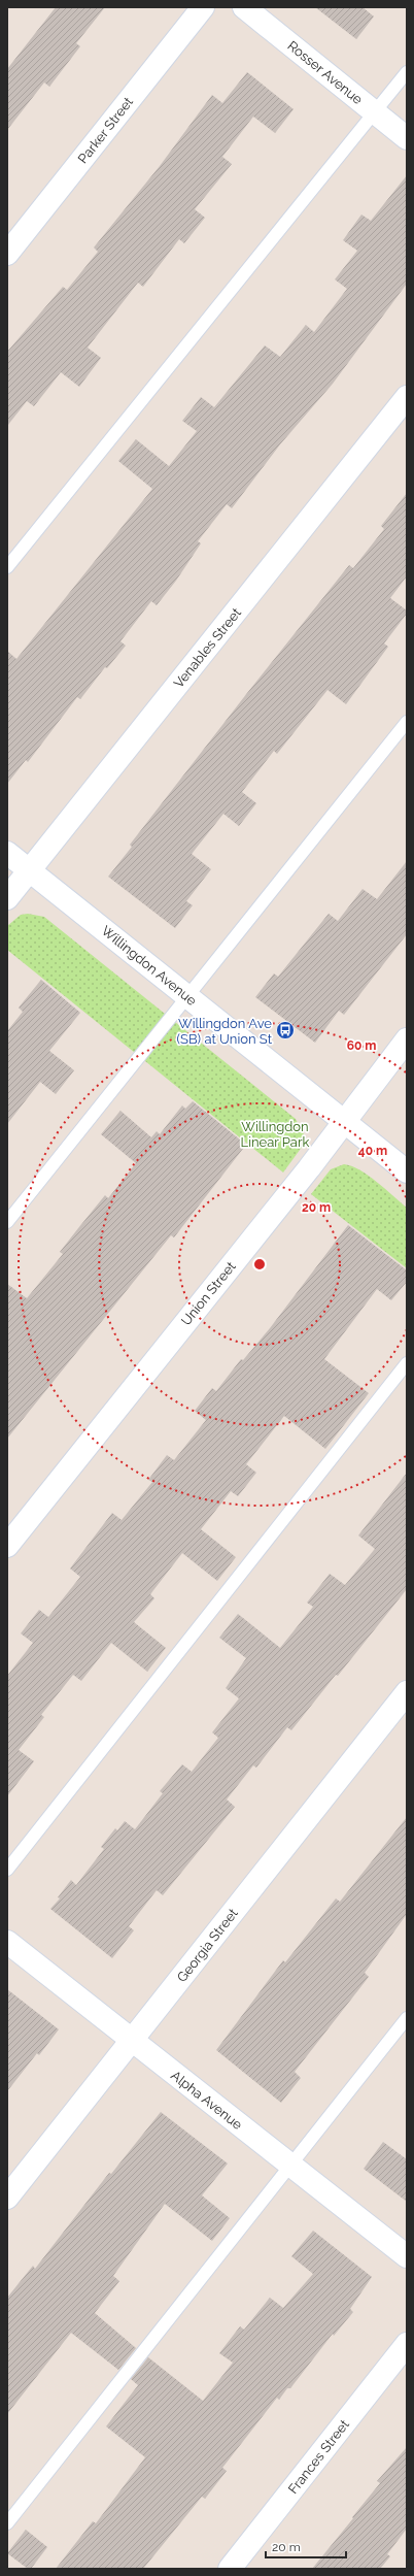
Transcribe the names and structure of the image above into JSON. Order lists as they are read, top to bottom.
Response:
{
  "streets": {
    "street": [
      "Rosser Avenue",
      "Parker Street",
      "Venables Street",
      "Willingdon Avenue",
      "Union Street",
      "Georgia Street",
      "Alpha Avenue",
      "Frances Street"
    ]
  },
  "crossings": [
    ["Venables Street", "Willingdon Avenue"],
    ["Willingdon Avenue", "Union Street"],
    ["Georgia Street", "Alpha Avenue"]
  ],
  "parks": ["Willingdon Linear Park"],
  "places": {
    "bus stop": ["Willingdon Ave (SB) at Union St"]
  },
  "scale_bar": "20 m",
  "rings": ["60 m", "40 m", "20 m"]
}
